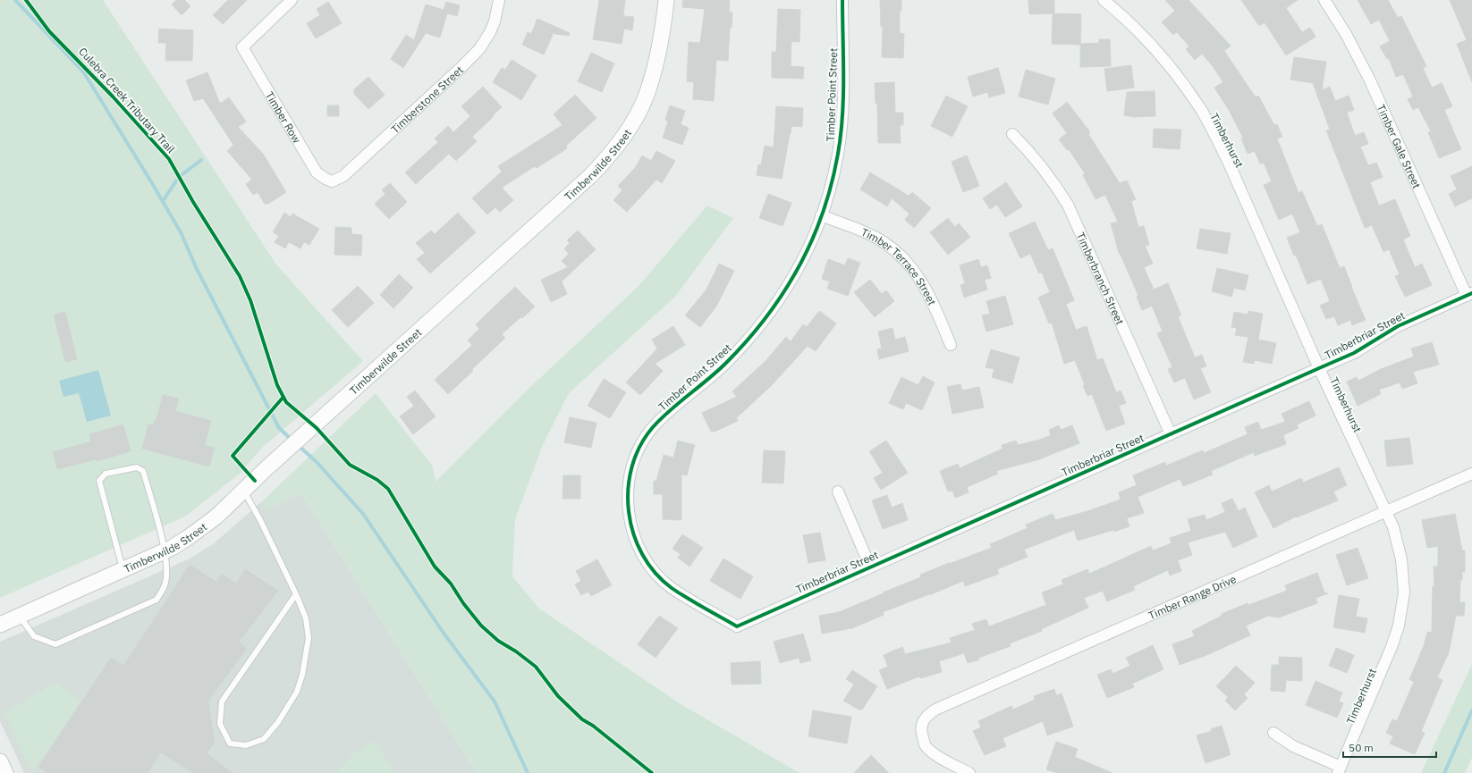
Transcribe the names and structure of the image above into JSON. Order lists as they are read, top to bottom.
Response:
{
  "streets": {
    "street": [
      "Timber Point Street",
      "Timberstone Street",
      "Timber Row",
      "Timberhurst",
      "Timber Gale Street",
      "Timberwilde Street",
      "Timber Terrace Street",
      "Timberbranch Street",
      "Timberbriar Street",
      "Timber Range Drive"
    ],
    "cycle path": ["Culebra Creek Tributary Trail"]
  },
  "crossings": [
    ["Timber Point Street", "Timber Terrace Street"],
    ["Timber Point Street", "Timberbriar Street"],
    ["Timberstone Street", "Timber Row"],
    ["Timberhurst", "Timberbriar Street"],
    ["Timberhurst", "Timber Range Drive"],
    ["Timber Gale Street", "Timberbriar Street"],
    ["Timberbranch Street", "Timberbriar Street"]
  ],
  "scale_bar": "50 m"
}
